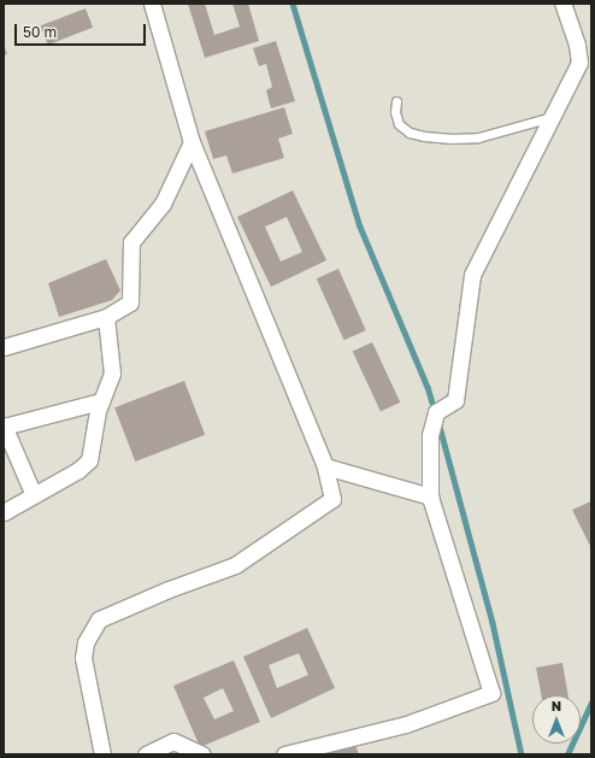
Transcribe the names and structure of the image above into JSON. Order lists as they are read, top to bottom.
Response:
{
  "scale_bar": "50 m",
  "north": "top"
}
